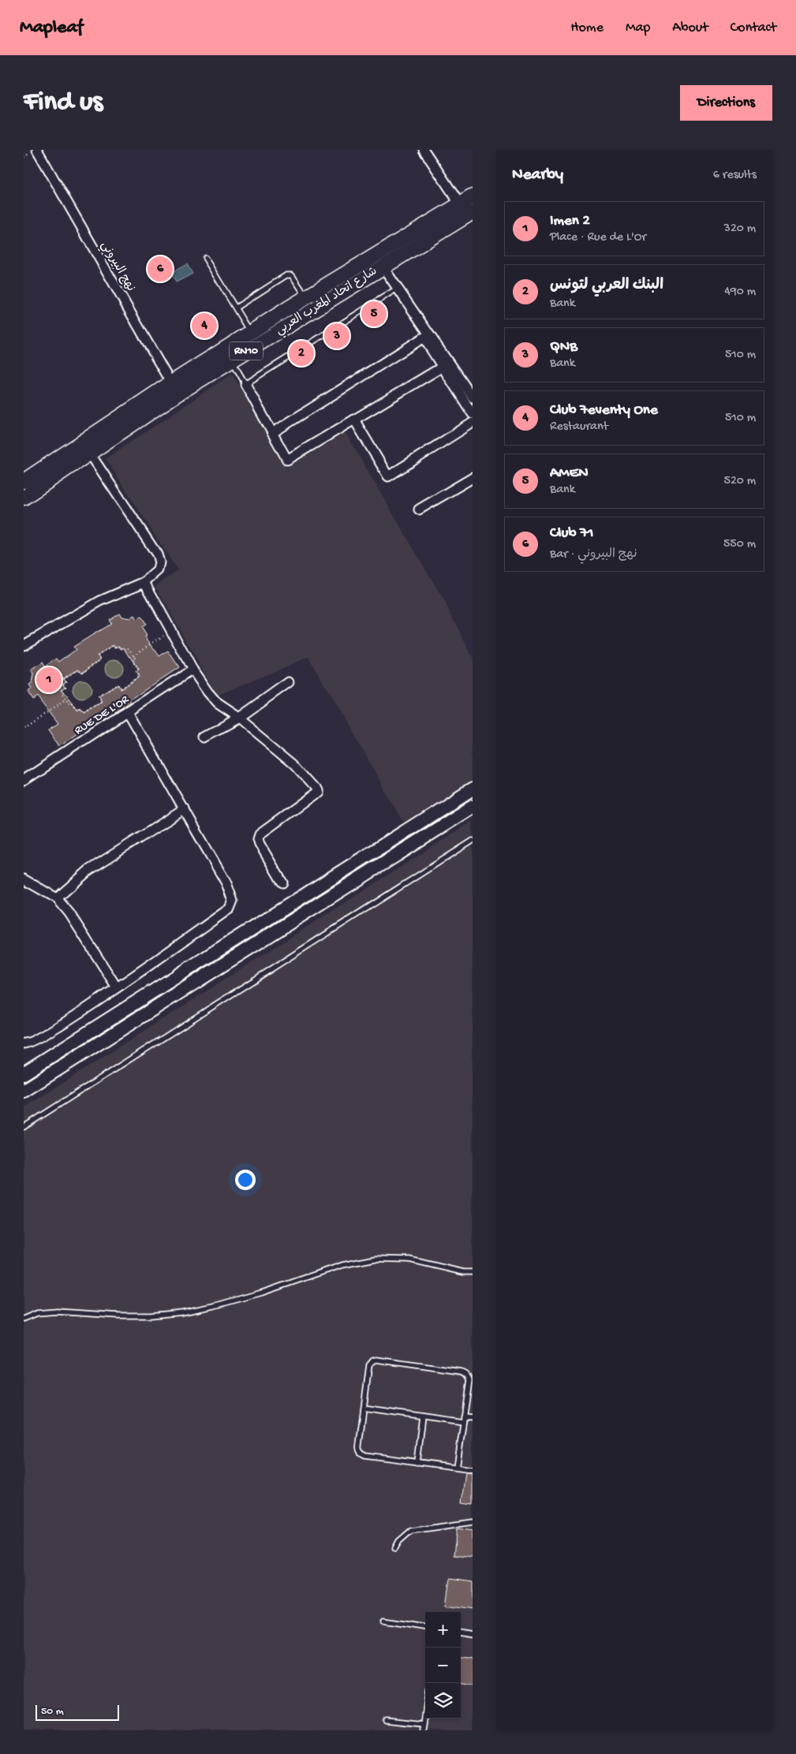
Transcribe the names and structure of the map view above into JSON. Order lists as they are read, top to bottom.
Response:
{
  "streets": {
    "main road": ["شارع اتحاد المغرب العربي", "RN10"],
    "street": ["نهج البيروني", "RUE DE L'OR"]
  },
  "crossings": [
    ["نهج البيروني", "شارع اتحاد المغرب العربي"]
  ],
  "scale_bar": "50 m",
  "page": {
    "header": "Mapleaf",
    "nav": [
      "Home",
      "Map",
      "About",
      "Contact"
    ],
    "buttons": "Directions",
    "title": "Find us",
    "heading": ["Nearby", "6 results"],
    "list": [
      {
        "mark": "1",
        "name": "Imen 2",
        "note": "Place · Rue de L'Or",
        "value": "320 m"
      },
      {
        "mark": "2",
        "name": "البنك العربي لتونس",
        "note": "Bank",
        "value": "490 m"
      },
      {
        "mark": "3",
        "name": "QNB",
        "note": "Bank",
        "value": "510 m"
      },
      {
        "mark": "4",
        "name": "Club 7eventy One",
        "note": "Restaurant",
        "value": "510 m"
      },
      {
        "mark": "5",
        "name": "AMEN",
        "note": "Bank",
        "value": "520 m"
      },
      {
        "mark": "6",
        "name": "Club 71",
        "note": "Bar · نهج البيروني",
        "value": "550 m"
      }
    ],
    "pins": [
      "6",
      "5",
      "4",
      "3",
      "2",
      "1"
    ],
    "map_buttons": ["+", "−"],
    "scale": "50 m"
  }
}
